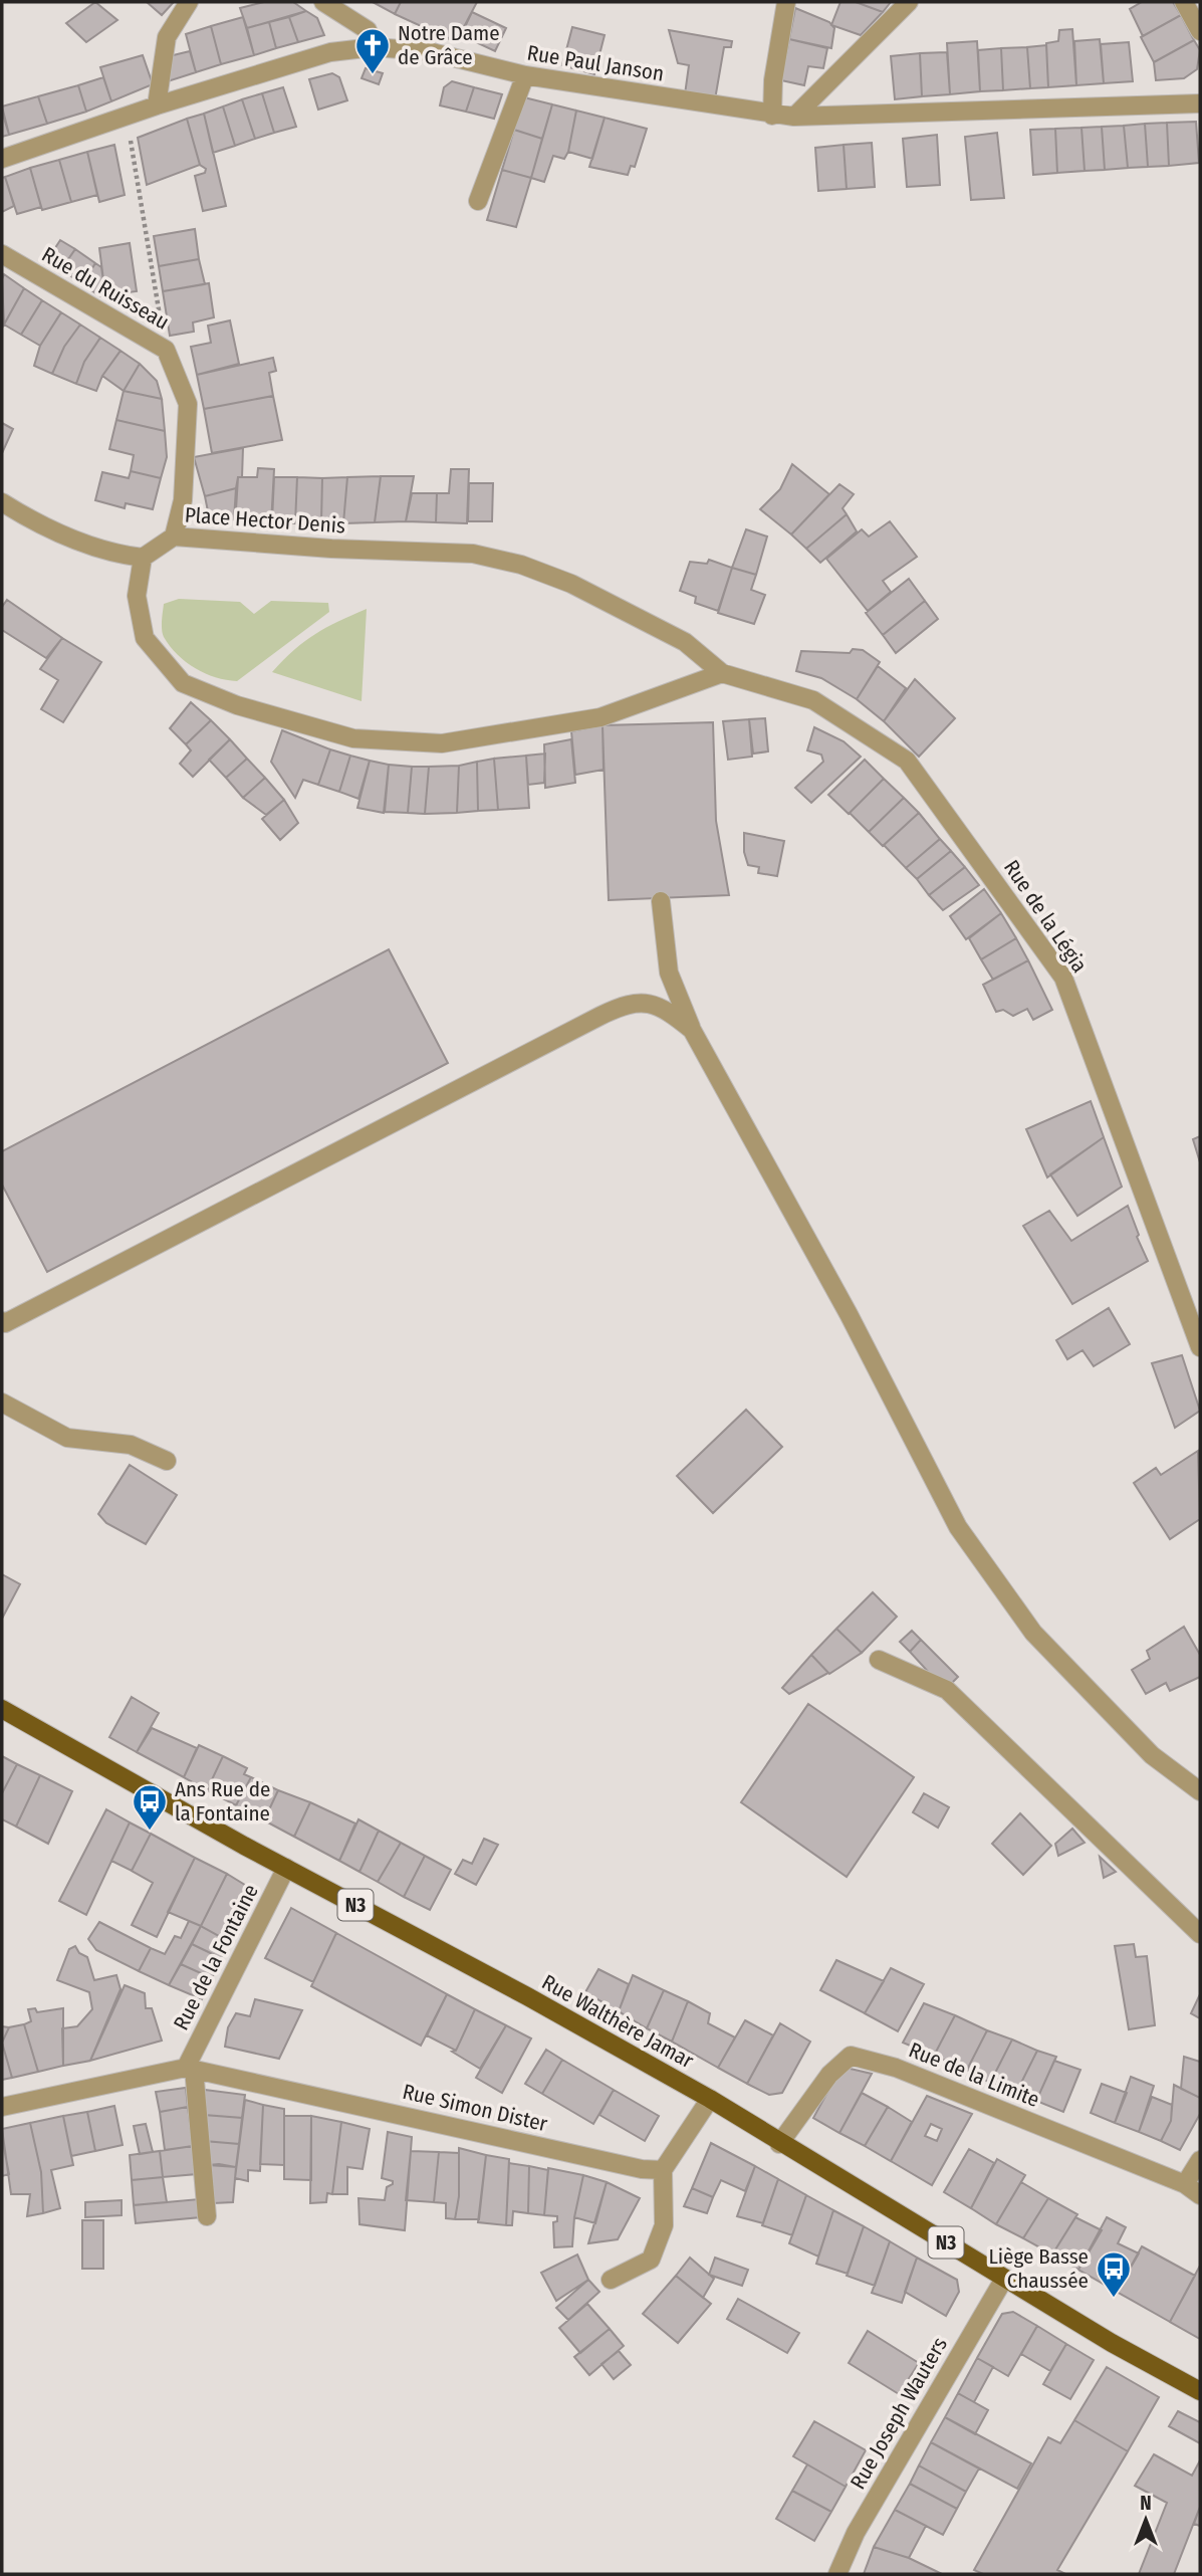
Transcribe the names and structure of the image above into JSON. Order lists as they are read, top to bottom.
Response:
{
  "streets": {
    "main road": ["N3", "Rue Walthère Jamar"],
    "street": [
      "Rue Paul Janson",
      "Rue du Ruisseau",
      "Place Hector Denis",
      "Rue de la Légia",
      "Rue de la Fontaine",
      "Rue de la Limite",
      "Rue Simon Dister",
      "Rue Joseph Wauters"
    ]
  },
  "crossings": [
    ["Rue du Ruisseau", "Place Hector Denis"],
    ["Place Hector Denis", "Rue de la Légia"],
    ["Rue de la Fontaine", "Rue Walthère Jamar"],
    ["Rue de la Fontaine", "Rue Simon Dister"],
    ["Rue Walthère Jamar", "Rue de la Limite"],
    ["Rue Walthère Jamar", "Rue Joseph Wauters"]
  ],
  "places": {
    "church": ["Notre Dame de Grâce"],
    "bus stop": ["Ans Rue de la Fontaine", "Liège Basse Chaussée"]
  },
  "north": "top"
}
